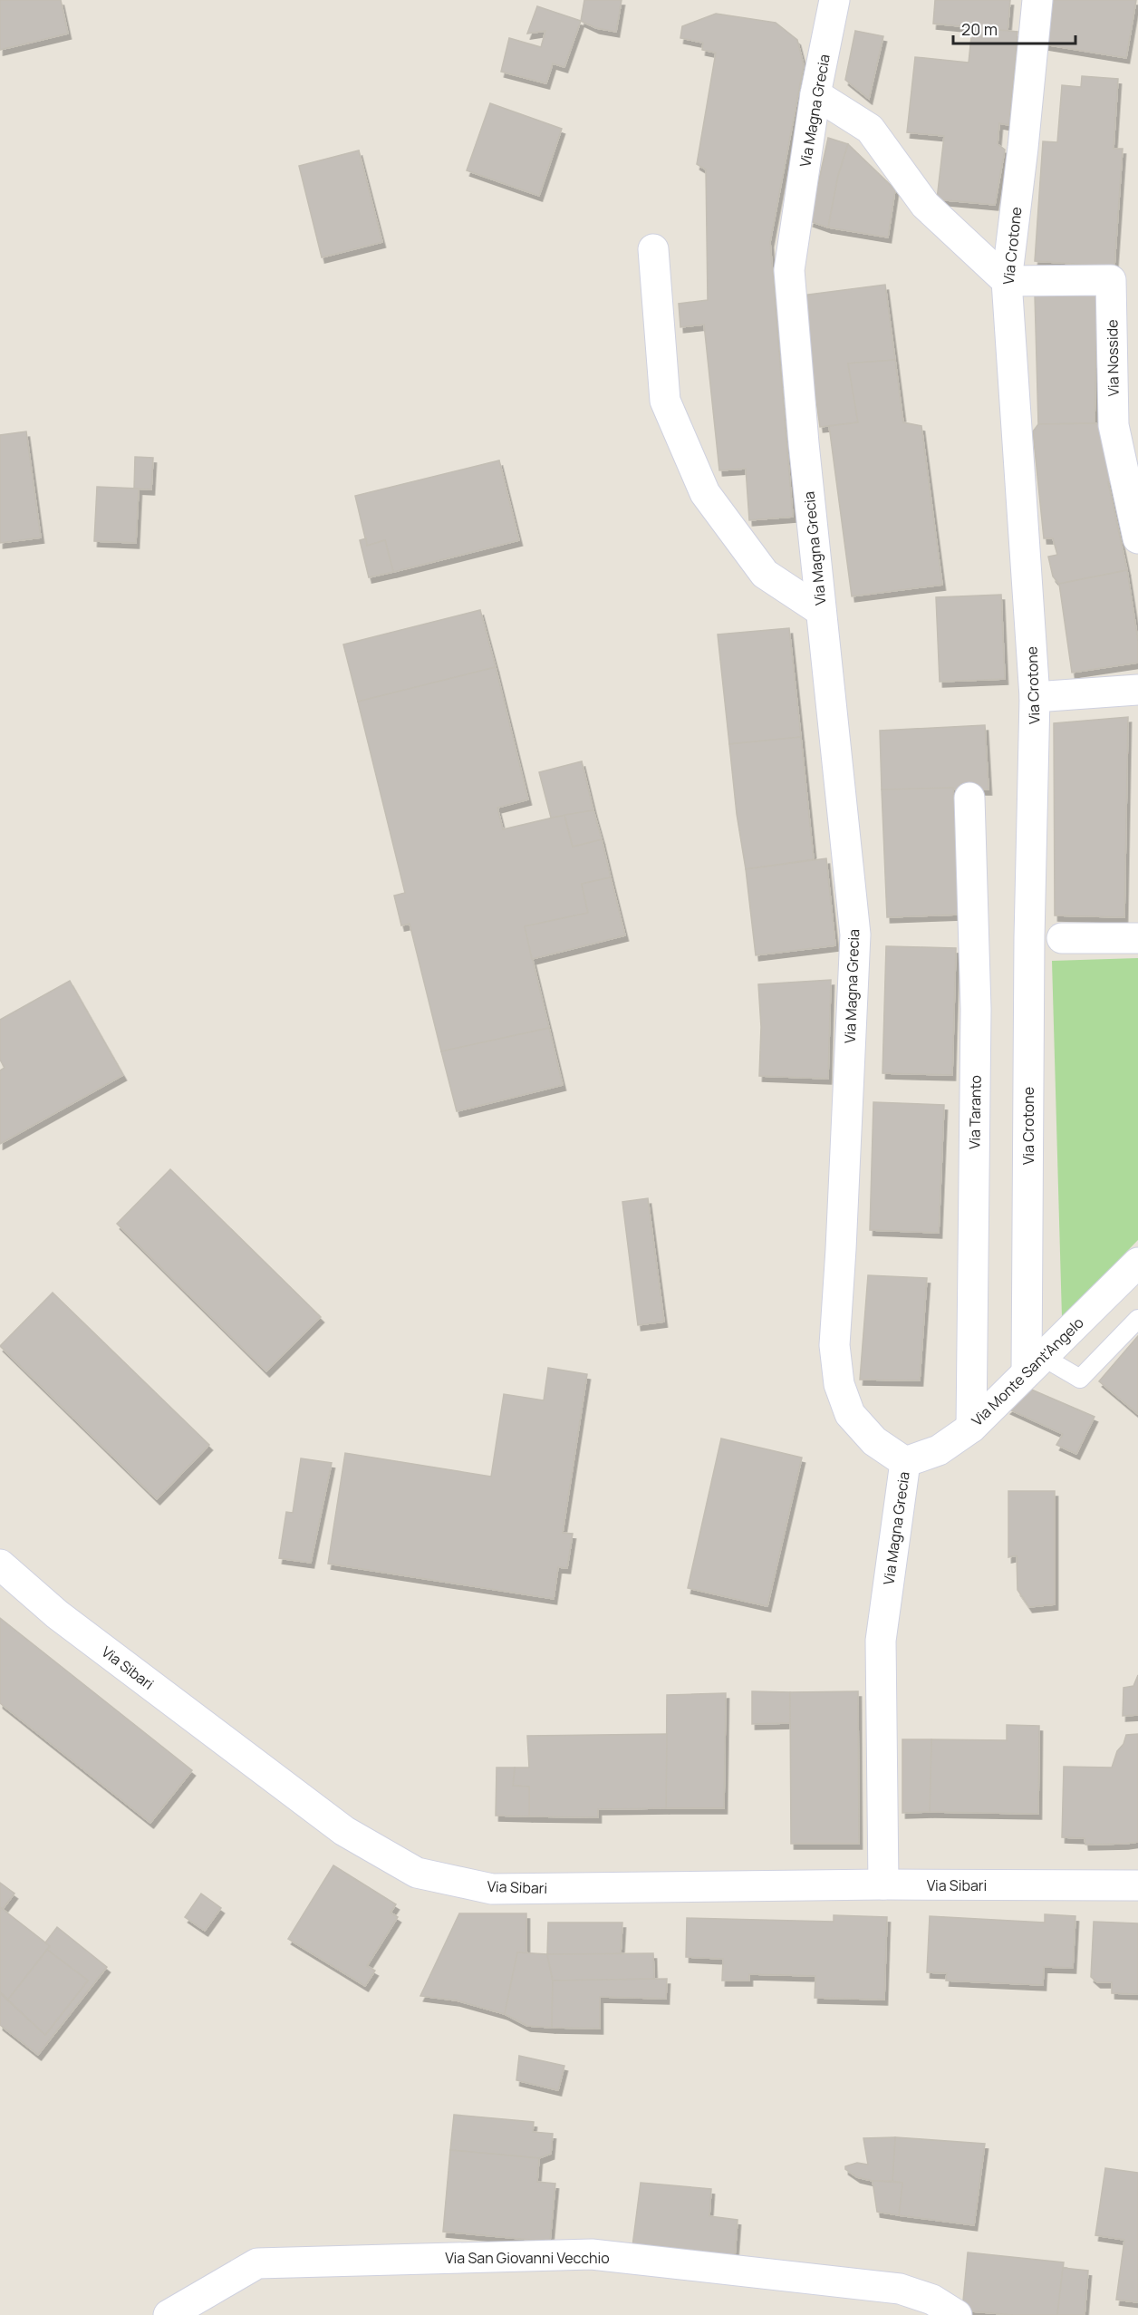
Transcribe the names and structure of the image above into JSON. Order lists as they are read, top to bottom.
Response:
{
  "streets": {
    "street": [
      "Via Magna Grecia",
      "Via Crotone",
      "Via Nosside",
      "Via Taranto",
      "Via Monte Sant'Angelo",
      "Via Sibari",
      "Via San Giovanni Vecchio"
    ]
  },
  "crossings": [
    ["Via Magna Grecia", "Via Monte Sant'Angelo"],
    ["Via Magna Grecia", "Via Sibari"],
    ["Via Crotone", "Via Nosside"],
    ["Via Crotone", "Via Monte Sant'Angelo"],
    ["Via Taranto", "Via Monte Sant'Angelo"]
  ],
  "scale_bar": "20 m"
}
